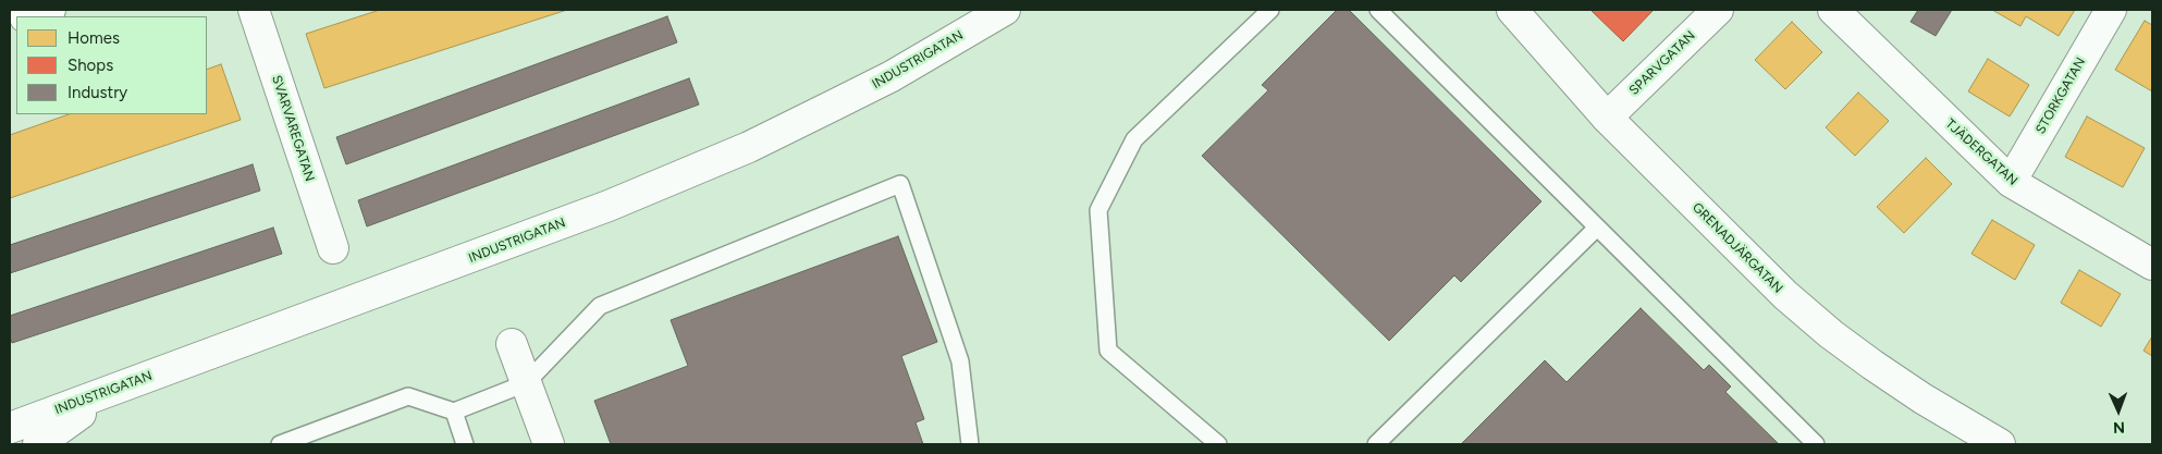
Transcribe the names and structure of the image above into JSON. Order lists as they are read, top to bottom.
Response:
{
  "streets": {
    "street": [
      "INDUSTRIGATAN",
      "SPARVGATAN",
      "STORKGATAN",
      "SVARVAREGATAN",
      "TJÄDERGATAN",
      "GRENADJÄRGATAN"
    ]
  },
  "crossings": [
    ["SPARVGATAN", "GRENADJÄRGATAN"],
    ["STORKGATAN", "TJÄDERGATAN"]
  ],
  "legend": ["Homes", "Shops", "Industry"],
  "north": "bottom"
}
